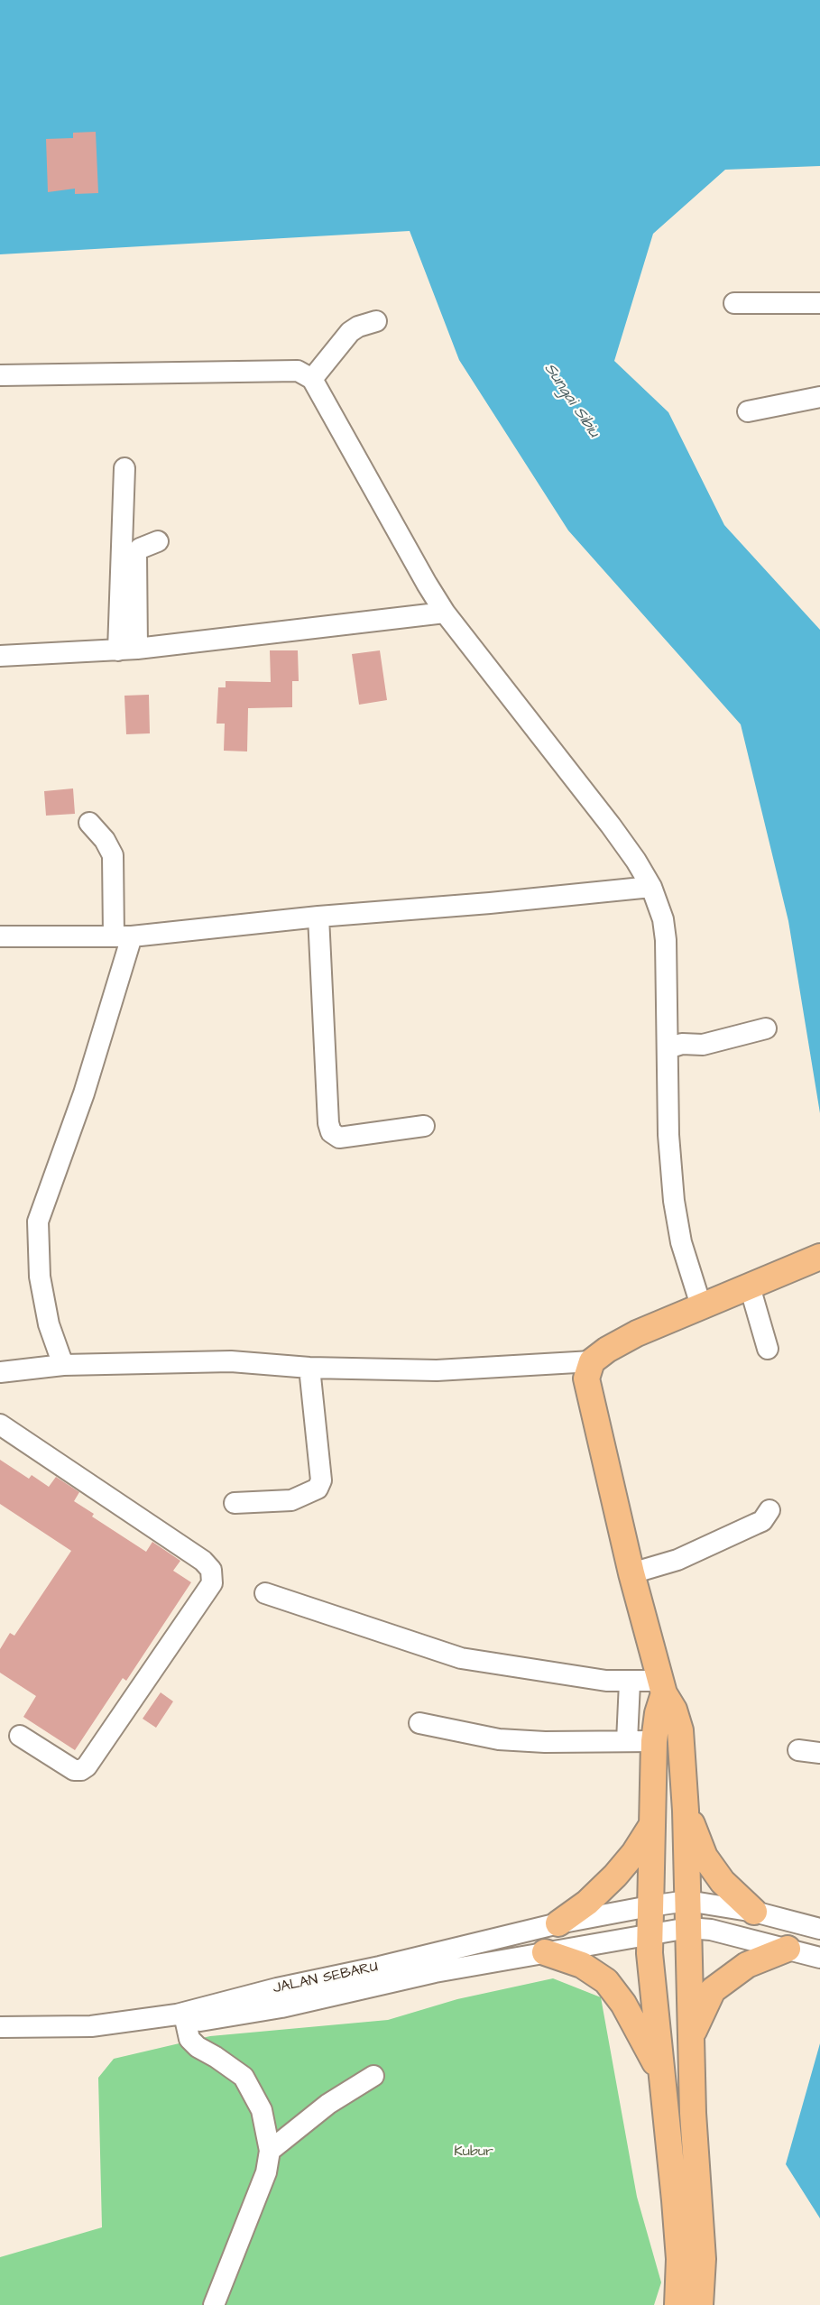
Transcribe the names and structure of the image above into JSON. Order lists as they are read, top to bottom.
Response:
{
  "streets": {
    "street": ["JALAN SEBARU"]
  },
  "water": ["Sungai Sibiu"],
  "parks": ["Kubur"]
}
